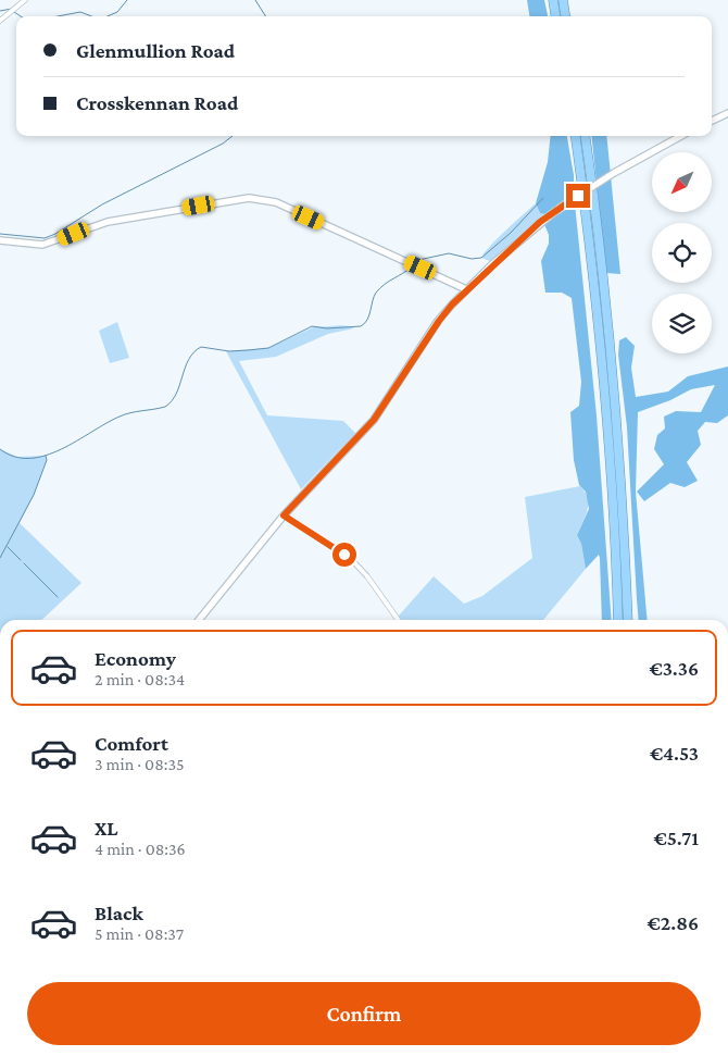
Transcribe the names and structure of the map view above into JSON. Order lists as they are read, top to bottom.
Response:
{
  "north": "bottom left",
  "page": {
    "banner": ["Glenmullion Road", "Crosskennan Road"],
    "list": [
      {
        "name": "Economy",
        "note": "2 min · 08:34",
        "value": "€3.36"
      },
      {
        "name": "Comfort",
        "note": "3 min · 08:35",
        "value": "€4.53"
      },
      {
        "name": "XL",
        "note": "4 min · 08:36",
        "value": "€5.71"
      },
      {
        "name": "Black",
        "note": "5 min · 08:37",
        "value": "€2.86"
      }
    ],
    "buttons": "Confirm"
  }
}
